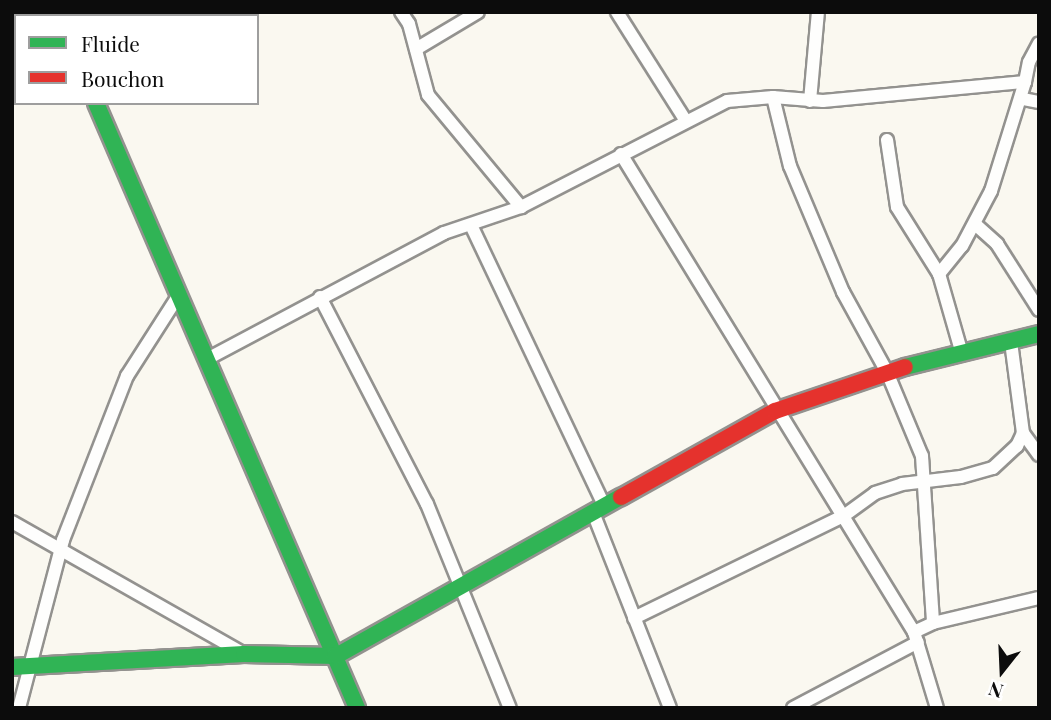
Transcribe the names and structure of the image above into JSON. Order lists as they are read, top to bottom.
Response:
{
  "legend": ["Fluide", "Bouchon"],
  "north": "bottom"
}
